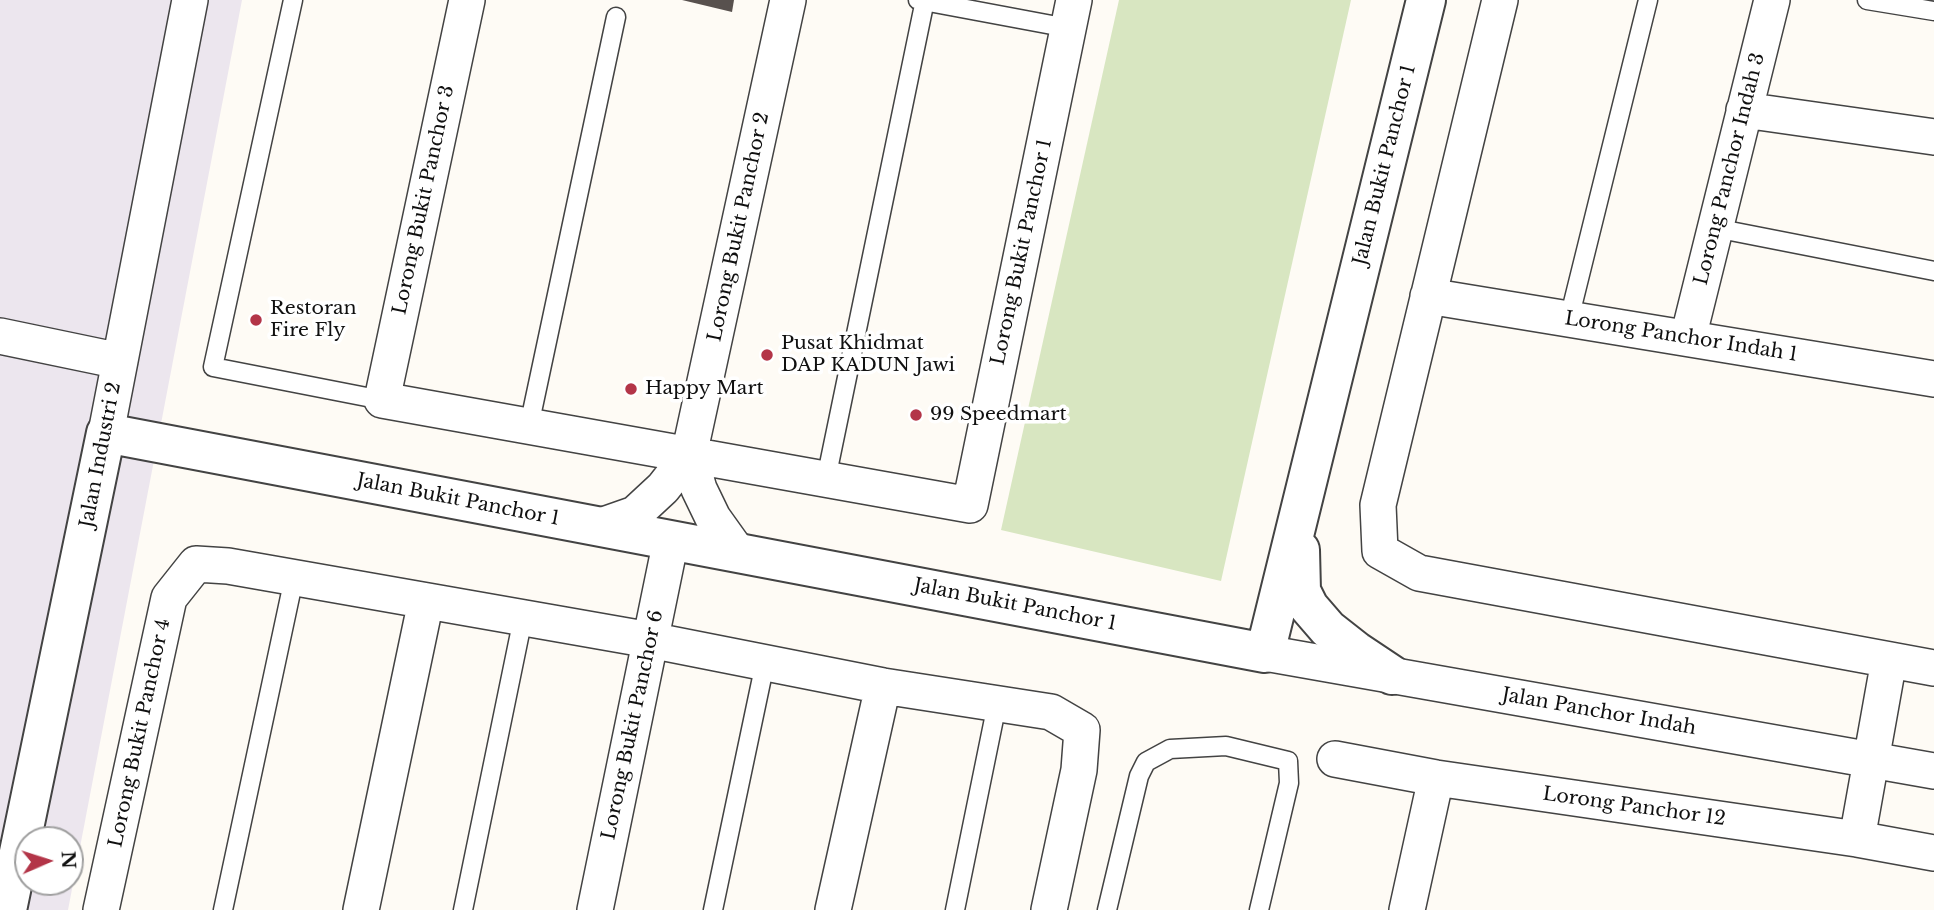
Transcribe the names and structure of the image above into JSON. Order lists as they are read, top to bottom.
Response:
{
  "streets": {
    "street": [
      "Jalan Bukit Panchor 1",
      "Lorong Panchor Indah 3",
      "Lorong Bukit Panchor 3",
      "Lorong Bukit Panchor 2",
      "Lorong Bukit Panchor 1",
      "Lorong Panchor Indah 1",
      "Jalan Industri 2",
      "Jalan Panchor Indah",
      "Lorong Bukit Panchor 6",
      "Lorong Bukit Panchor 4",
      "Lorong Panchor 12"
    ]
  },
  "crossings": [
    ["Jalan Bukit Panchor 1", "Jalan Industri 2"],
    ["Jalan Bukit Panchor 1", "Jalan Panchor Indah"],
    ["Jalan Bukit Panchor 1", "Lorong Bukit Panchor 6"],
    ["Lorong Panchor Indah 3", "Lorong Panchor Indah 1"]
  ],
  "places": [
    "Restoran Fire Fly",
    "Pusat Khidmat DAP KADUN Jawi",
    "Happy Mart",
    "99 Speedmart"
  ],
  "north": "right"
}
